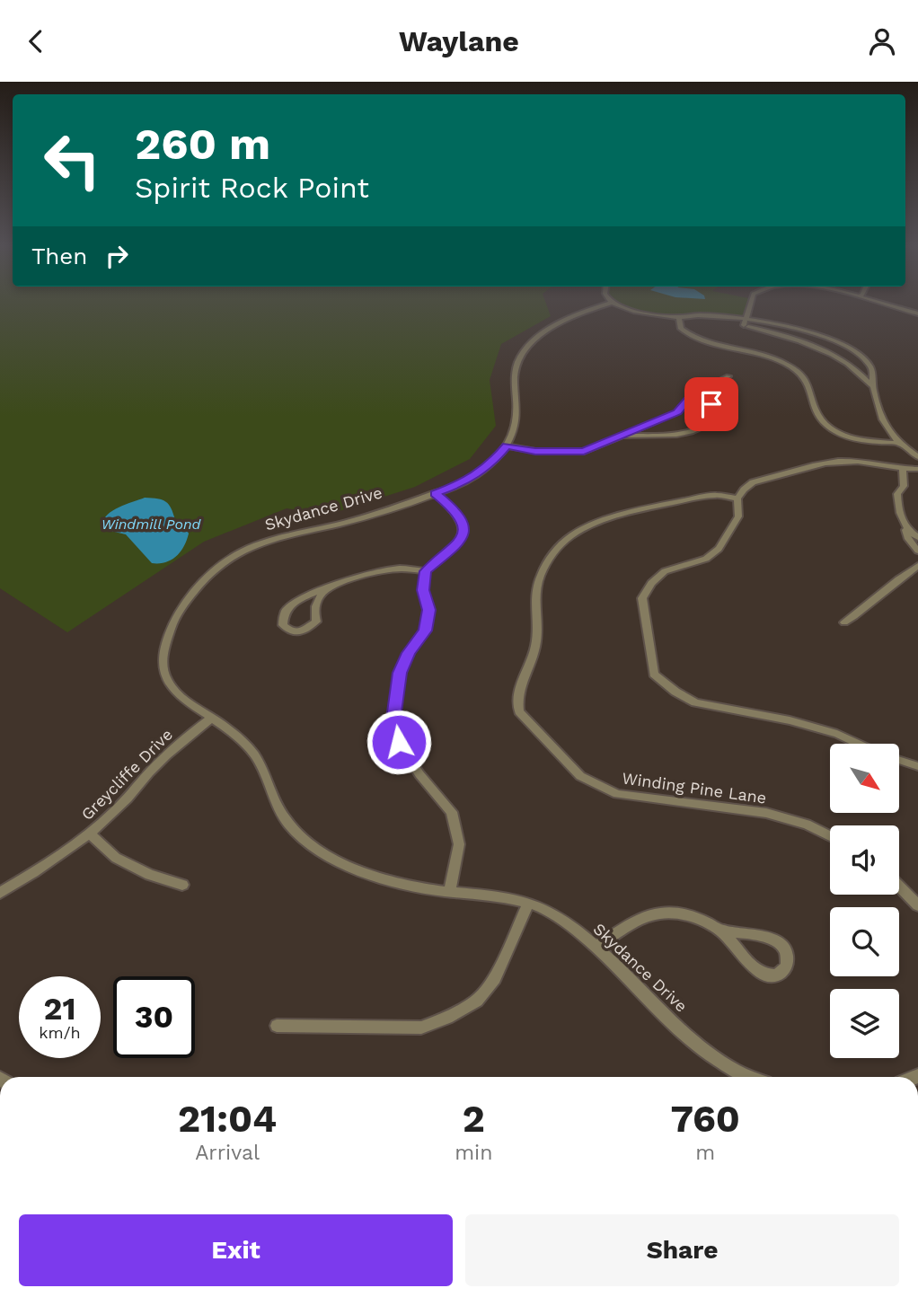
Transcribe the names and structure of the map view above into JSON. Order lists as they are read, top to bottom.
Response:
{
  "streets": {
    "street": ["Skydance Drive", "Greycliffe Drive", "Winding Pine Lane"]
  },
  "crossings": [
    ["Skydance Drive", "Greycliffe Drive"]
  ],
  "water": ["Windmill Pond"],
  "north": "bottom right",
  "page": {
    "header": "Waylane",
    "turn": ["260 m", "Spirit Rock Point"],
    "then": "Then",
    "speed": "21 km/h",
    "limit": "30",
    "eta": [
      "21:04",
      "Arrival",
      "2",
      "min",
      "760",
      "m"
    ],
    "buttons": ["Exit", "Share"]
  }
}
